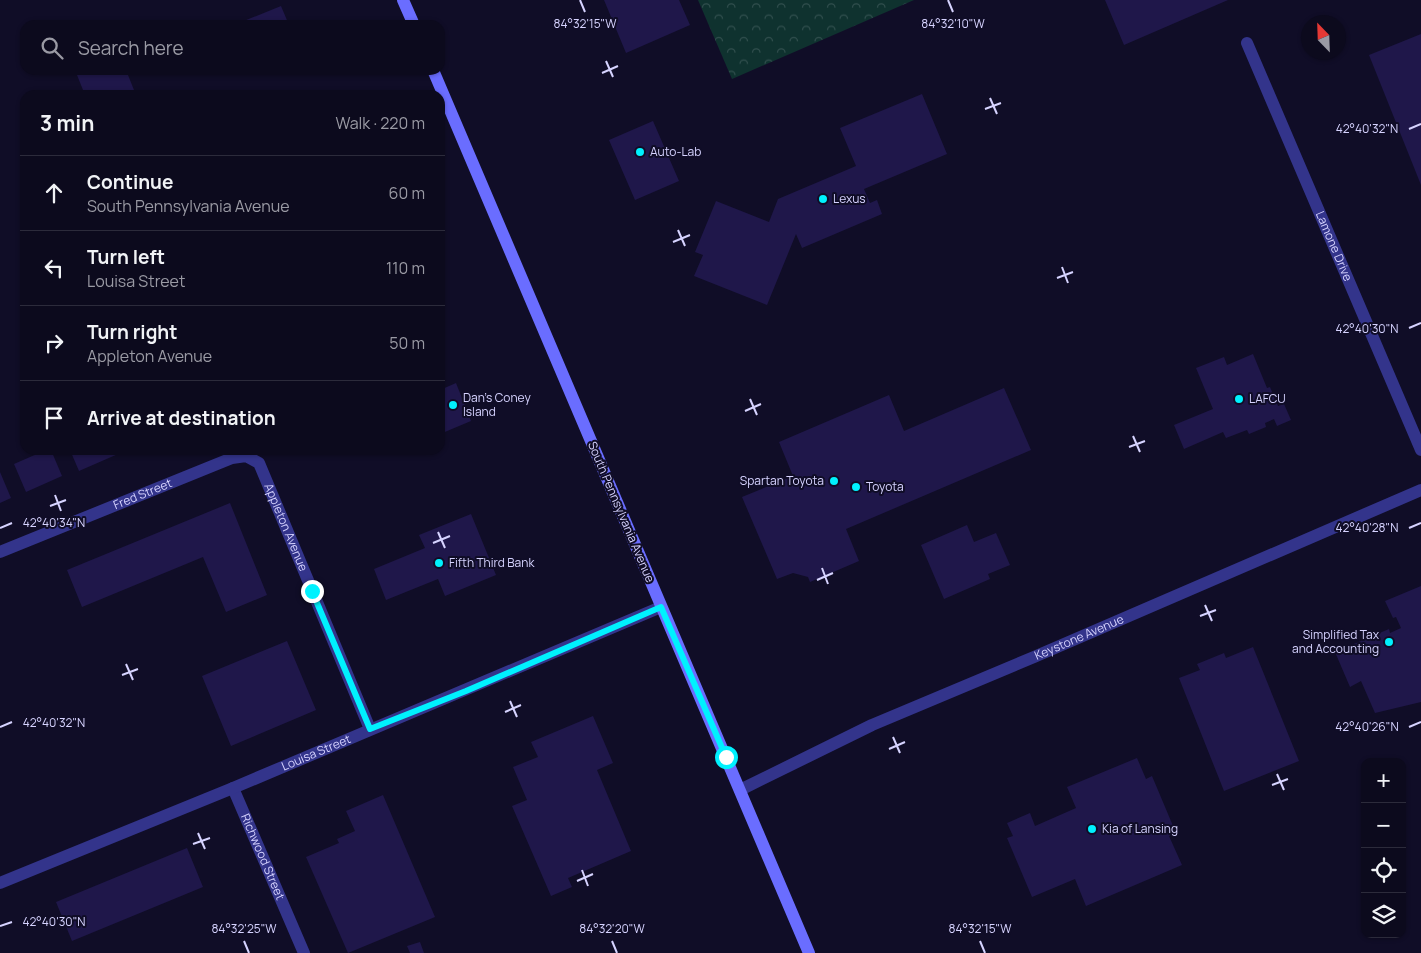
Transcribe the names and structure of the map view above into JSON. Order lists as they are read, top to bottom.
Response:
{
  "streets": {
    "main road": ["South Pennsylvania Avenue"],
    "street": [
      "Lamone Drive",
      "Fred Street",
      "Appleton Avenue",
      "Keystone Avenue",
      "Louisa Street",
      "Richwood Street"
    ]
  },
  "crossings": [
    ["Fred Street", "Appleton Avenue"],
    ["South Pennsylvania Avenue", "Keystone Avenue"],
    ["South Pennsylvania Avenue", "Louisa Street"],
    ["Appleton Avenue", "Louisa Street"],
    ["Louisa Street", "Richwood Street"]
  ],
  "places": [
    "Auto-Lab",
    "Lexus",
    "LAFCU",
    "Dan's Coney Island",
    "Spartan Toyota",
    "Toyota",
    "Fifth Third Bank",
    "Simplified Tax and Accounting",
    "Kia of Lansing"
  ],
  "north": "top left",
  "page": {
    "search": "Search here",
    "heading": ["3 min", "Walk · 220 m"],
    "list": [
      ["Continue", "South Pennsylvania Avenue", "60 m"],
      ["Turn left", "Louisa Street", "110 m"],
      ["Turn right", "Appleton Avenue", "50 m"],
      "Arrive at destination"
    ],
    "map_buttons": ["+", "−"]
  },
  "coordinates": [
    "84°32'15\"W",
    "84°32'10\"W",
    "42°40'32\"N",
    "42°40'30\"N",
    "42°40'34\"N",
    "42°40'28\"N",
    "42°40'26\"N",
    "84°32'25\"W",
    "84°32'20\"W"
  ]
}
